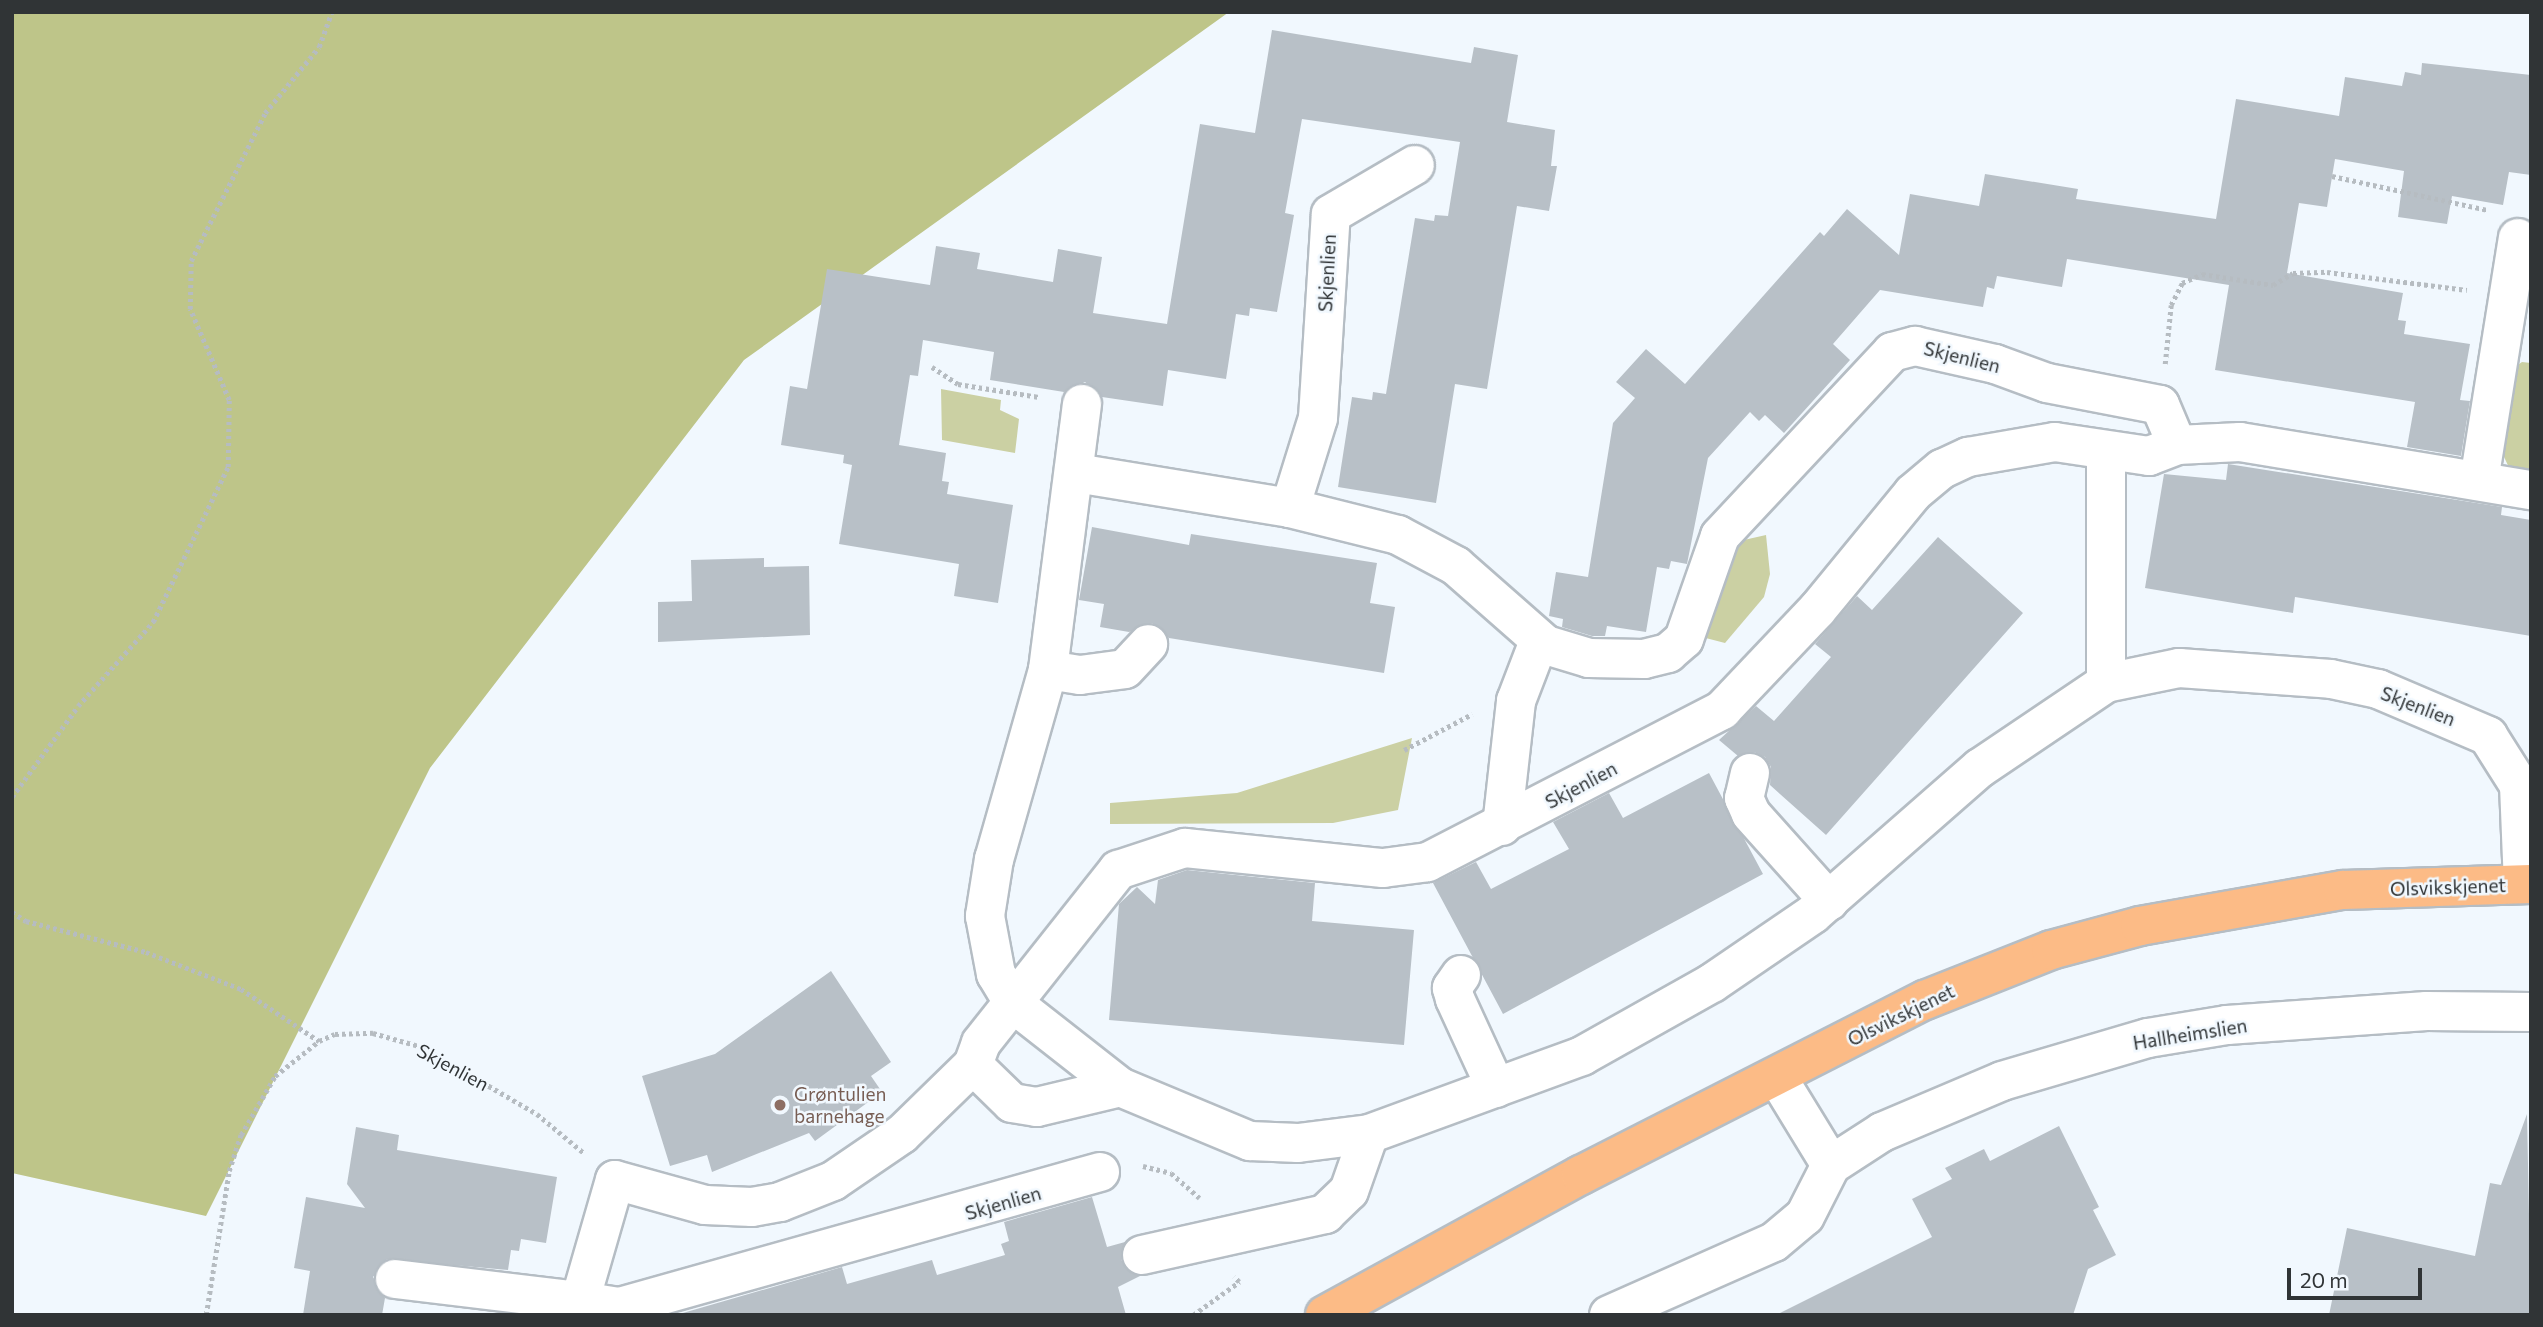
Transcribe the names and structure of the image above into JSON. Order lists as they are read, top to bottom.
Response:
{
  "streets": {
    "main road": ["Olsvikskjenet"],
    "street": ["Skjenlien", "Hallheimslien"]
  },
  "crossings": [
    ["Skjenlien", "Olsvikskjenet"]
  ],
  "places": ["Grøntulien barnehage"],
  "scale_bar": "20 m"
}
